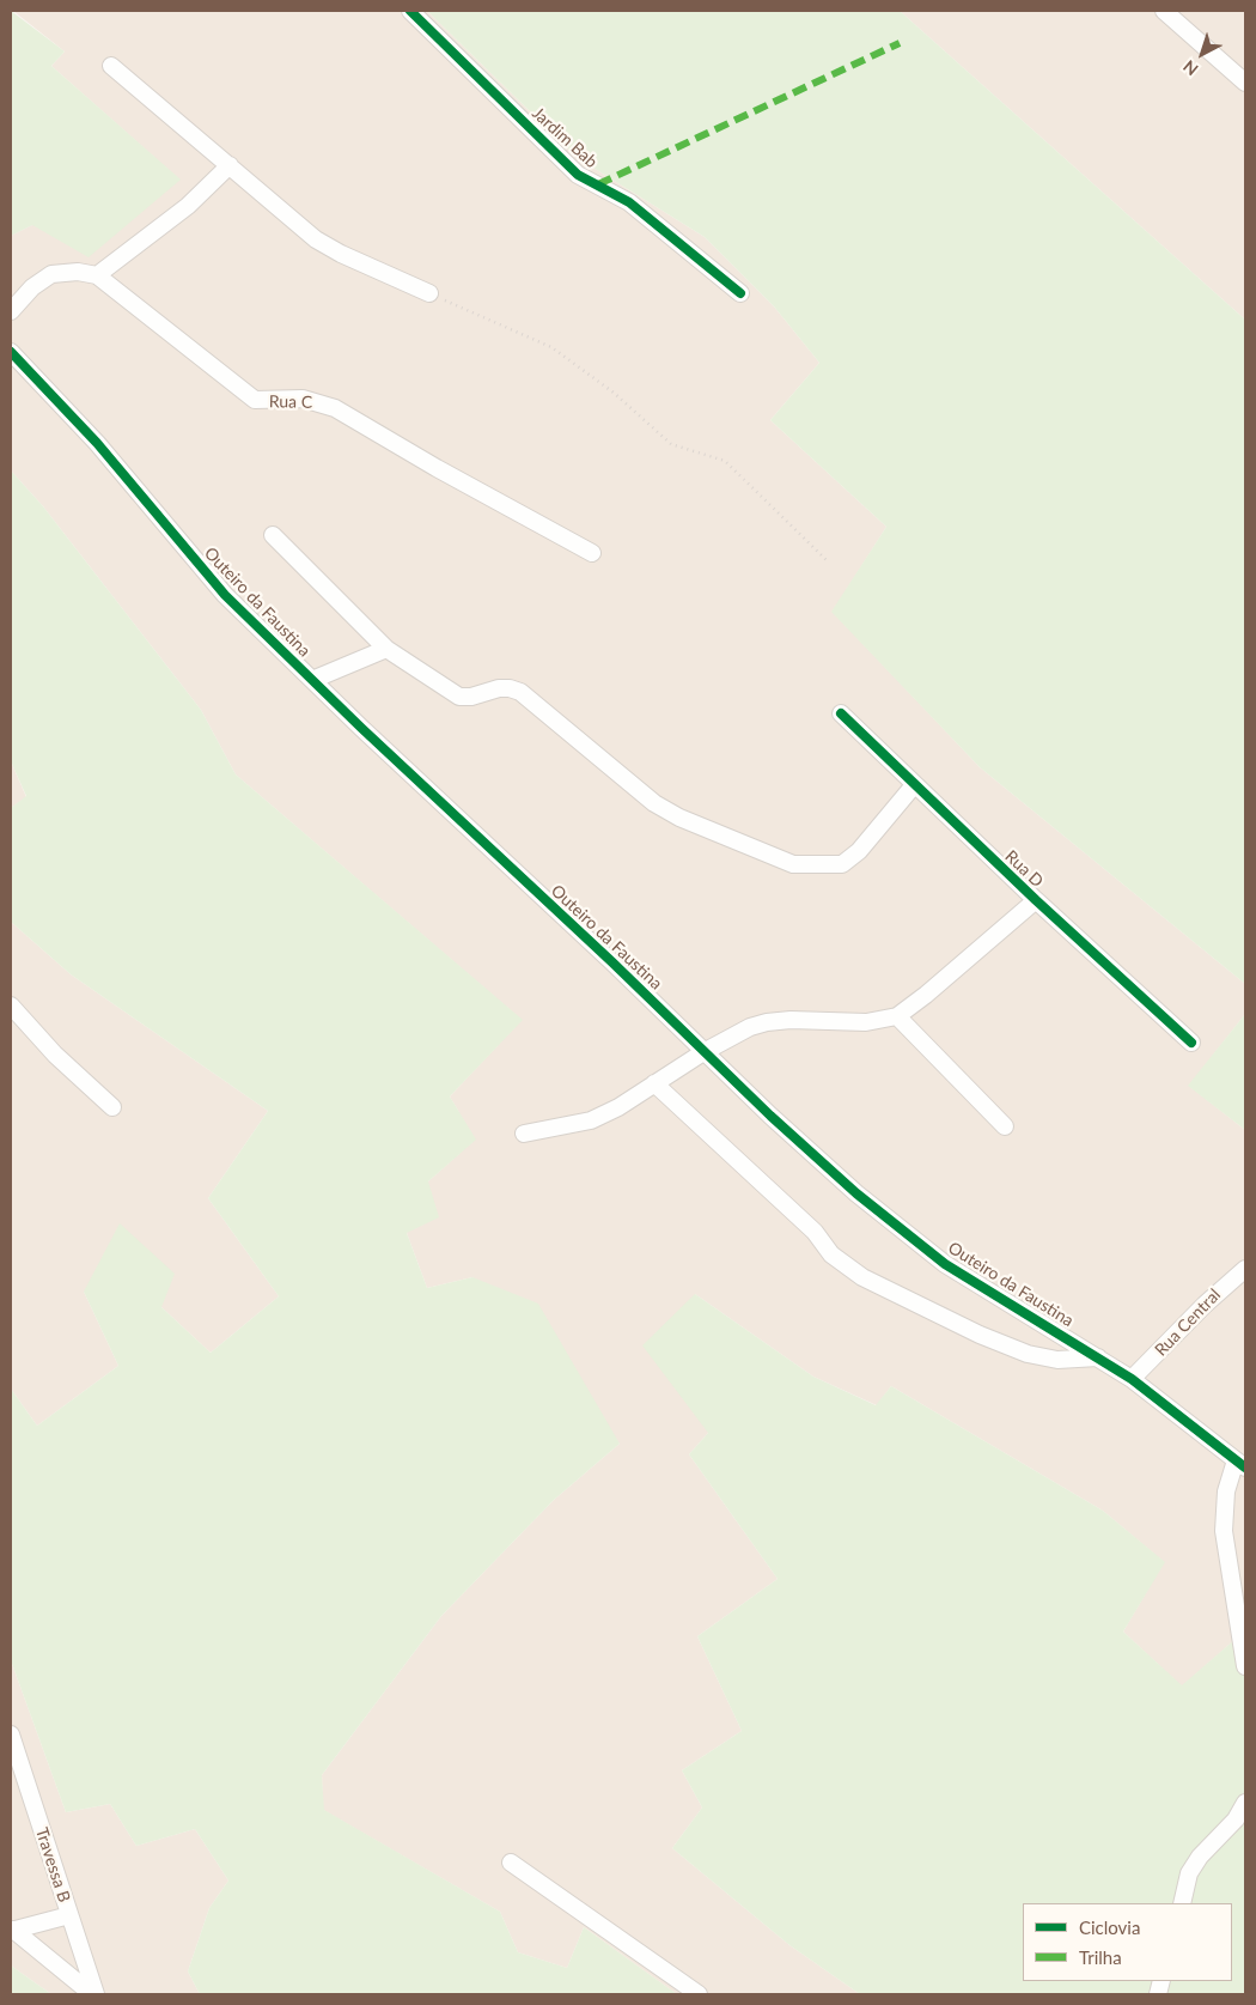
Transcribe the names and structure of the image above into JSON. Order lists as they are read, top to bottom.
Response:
{
  "streets": {
    "street": [
      "Jardim Bab",
      "Rua C",
      "Outeiro da Faustina",
      "Rua D",
      "Rua Central",
      "Travessa B"
    ]
  },
  "crossings": [
    ["Outeiro da Faustina", "Rua Central"]
  ],
  "legend": ["Ciclovia", "Trilha"],
  "north": "bottom left"
}
